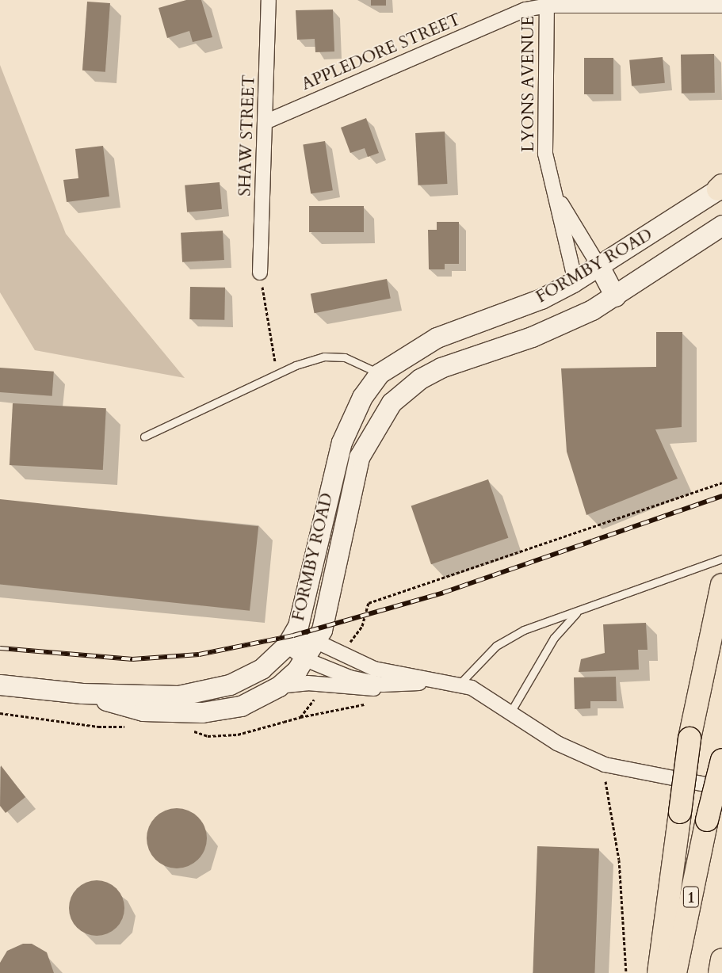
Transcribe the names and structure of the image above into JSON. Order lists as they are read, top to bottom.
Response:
{
  "streets": {
    "highway": ["1"],
    "main road": ["FORMBY ROAD"],
    "street": ["APPLEDORE STREET", "LYONS AVENUE", "SHAW STREET"]
  },
  "crossings": [
    ["APPLEDORE STREET", "LYONS AVENUE"],
    ["APPLEDORE STREET", "SHAW STREET"],
    ["LYONS AVENUE", "FORMBY ROAD"]
  ]
}
